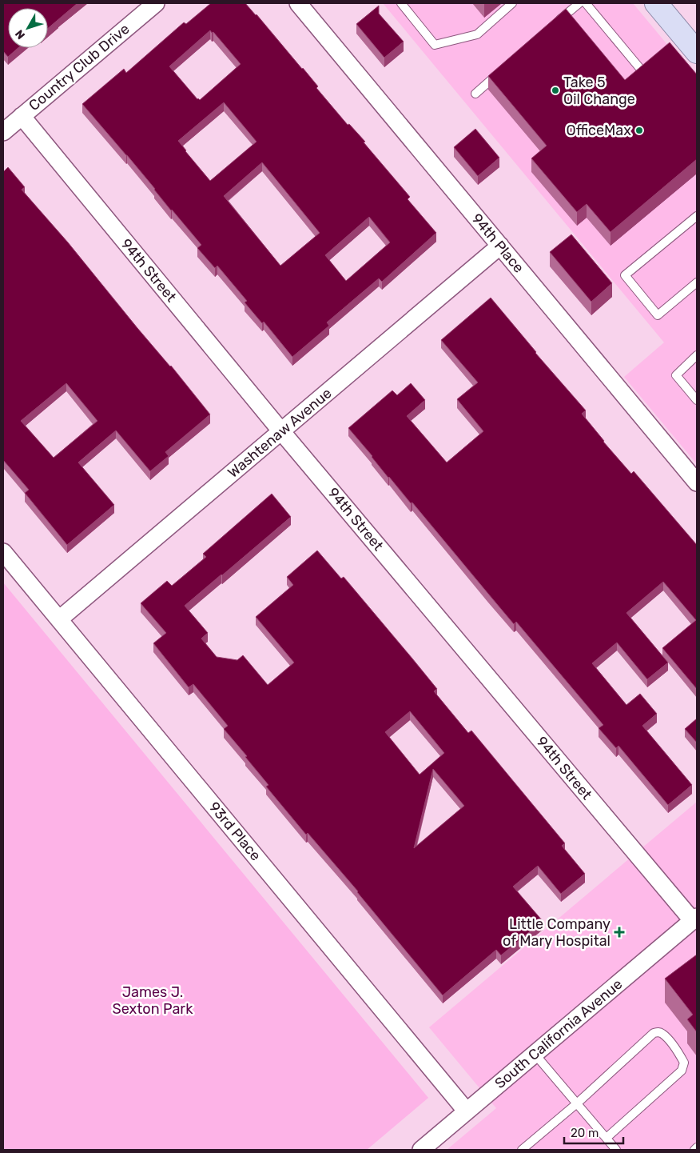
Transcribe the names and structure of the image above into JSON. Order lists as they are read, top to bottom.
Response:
{
  "streets": {
    "street": [
      "Country Club Drive",
      "94th Place",
      "94th Street",
      "Washtenaw Avenue",
      "93rd Place",
      "South California Avenue"
    ]
  },
  "crossings": [
    ["Country Club Drive", "94th Street"],
    ["94th Place", "Washtenaw Avenue"],
    ["94th Street", "Washtenaw Avenue"],
    ["94th Street", "South California Avenue"],
    ["Washtenaw Avenue", "93rd Place"],
    ["93rd Place", "South California Avenue"]
  ],
  "parks": ["James J. Sexton Park"],
  "places": {
    "other": ["Take 5 Oil Change", "OfficeMax"],
    "health": ["Little Company of Mary Hospital"]
  },
  "scale_bar": "20 m",
  "north": "bottom left"
}
